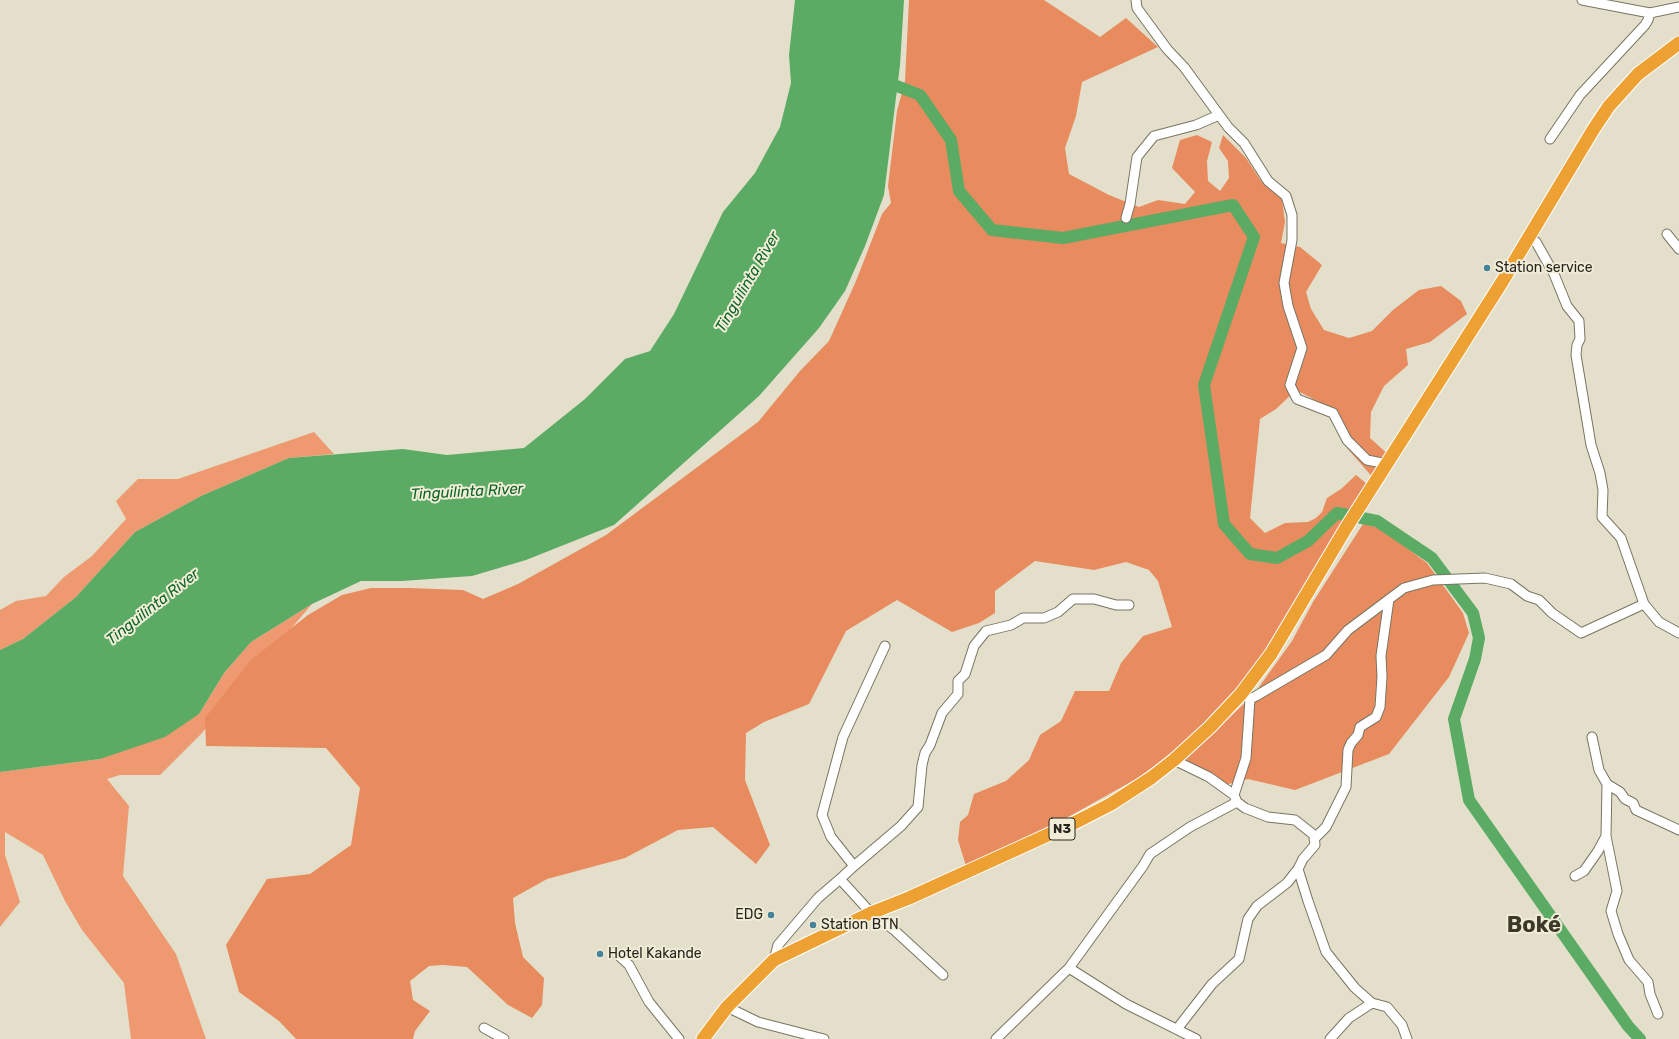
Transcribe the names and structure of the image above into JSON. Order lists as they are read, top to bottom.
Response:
{
  "streets": {
    "highway": ["N3"]
  },
  "districts": ["Boké"],
  "water": ["Tinguilinta River"],
  "places": [
    "Station service",
    "EDG",
    "Station BTN",
    "Hotel Kakande"
  ]
}
